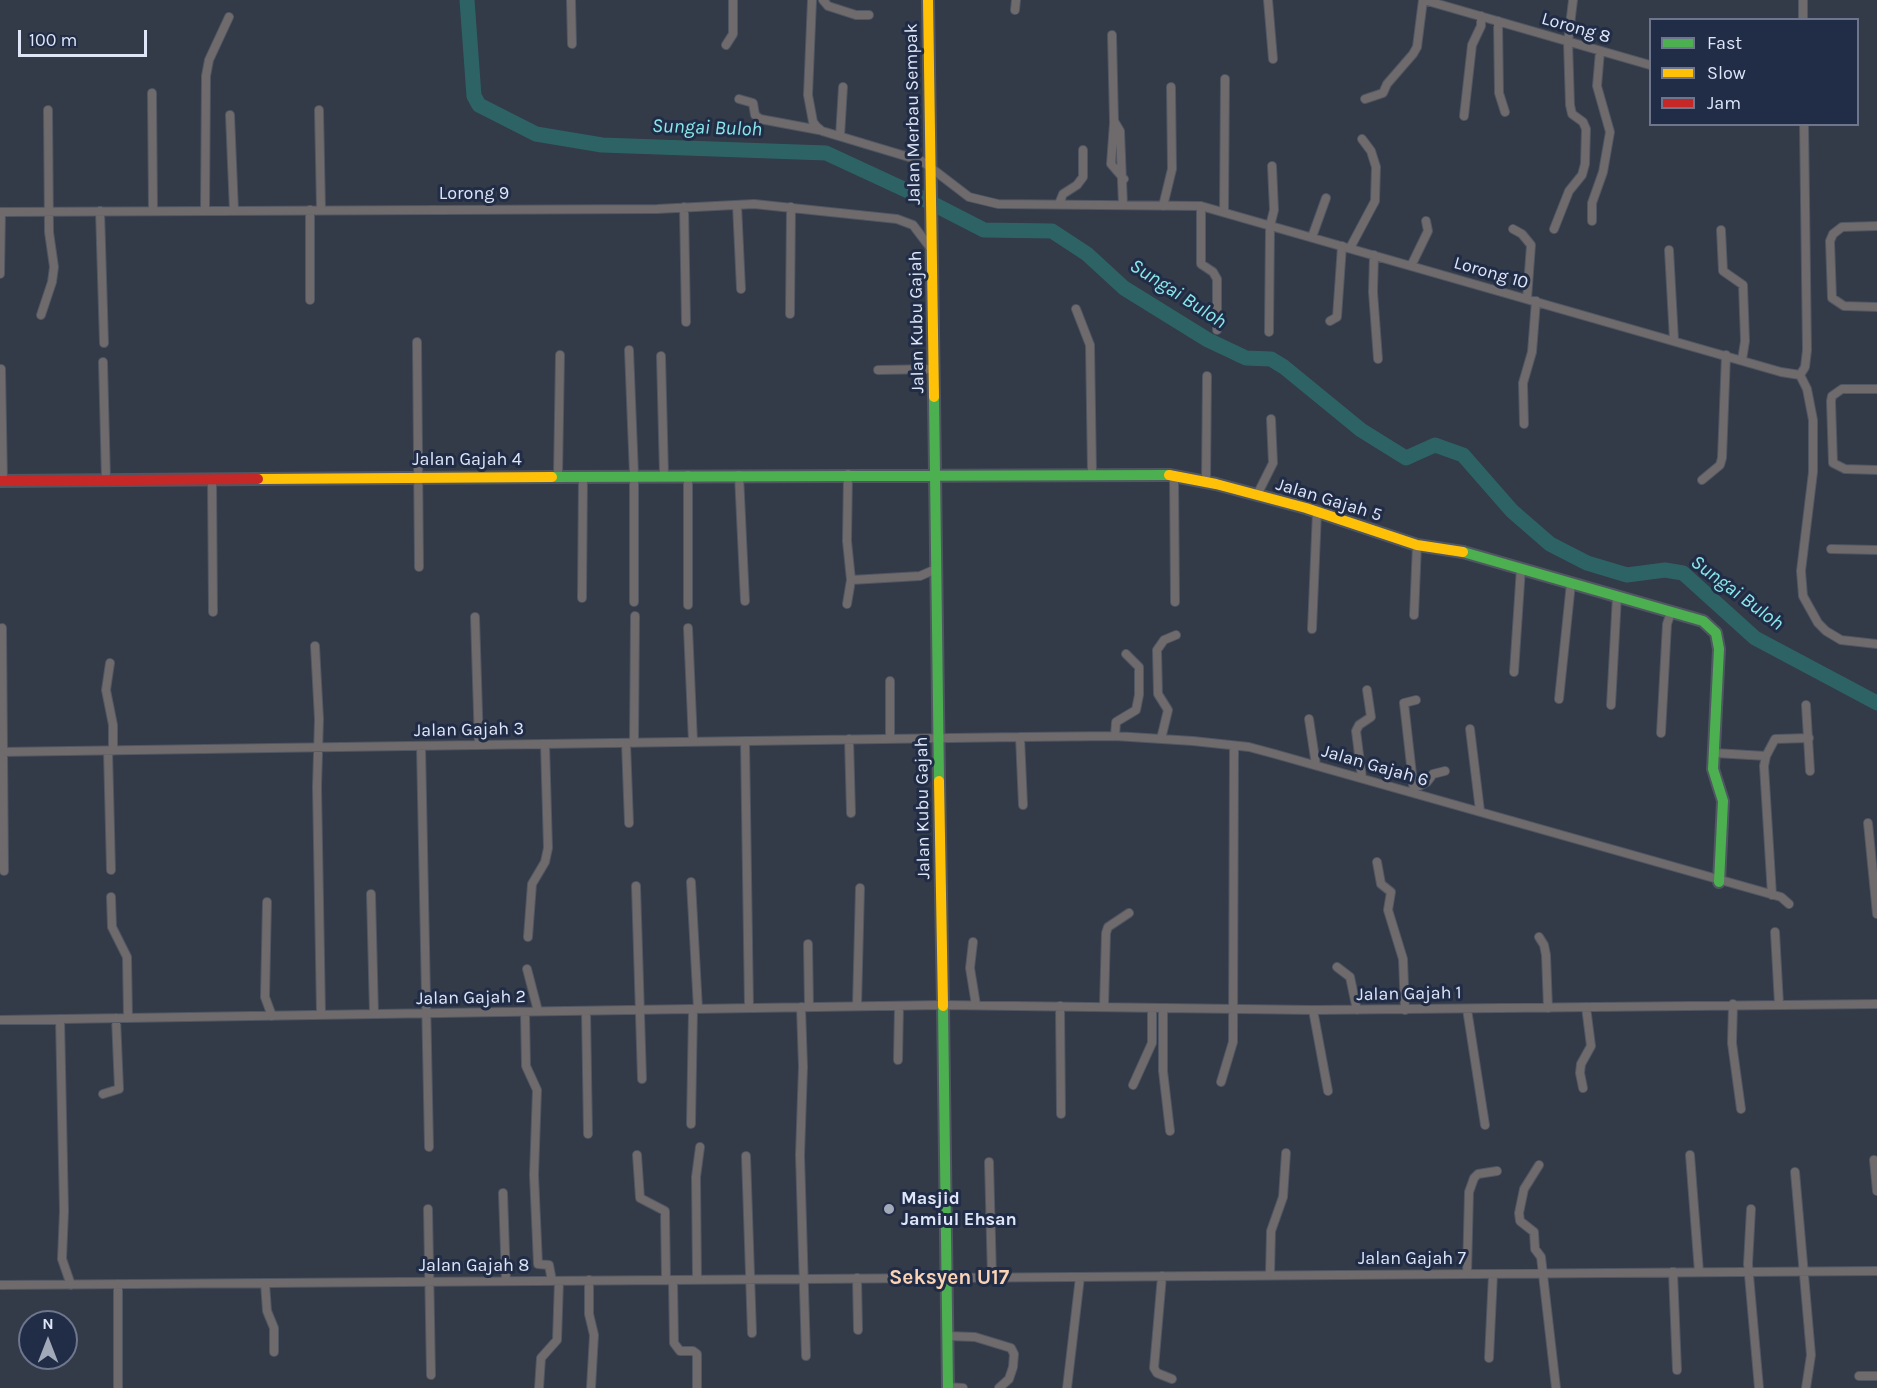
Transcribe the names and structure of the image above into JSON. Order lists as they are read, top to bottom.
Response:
{
  "streets": {
    "street": [
      "Lorong 8",
      "Jalan Merbau Sempak",
      "Lorong 9",
      "Lorong 10",
      "Jalan Kubu Gajah",
      "Jalan Gajah 4",
      "Jalan Gajah 5",
      "Jalan Gajah 3",
      "Jalan Gajah 6",
      "Jalan Gajah 1",
      "Jalan Gajah 2",
      "Jalan Gajah 7",
      "Jalan Gajah 8"
    ]
  },
  "crossings": [
    ["Jalan Merbau Sempak", "Lorong 10"],
    ["Jalan Merbau Sempak", "Jalan Kubu Gajah"],
    ["Lorong 9", "Jalan Kubu Gajah"],
    ["Jalan Kubu Gajah", "Jalan Gajah 4"],
    ["Jalan Kubu Gajah", "Jalan Gajah 5"],
    ["Jalan Kubu Gajah", "Jalan Gajah 3"],
    ["Jalan Kubu Gajah", "Jalan Gajah 6"],
    ["Jalan Kubu Gajah", "Jalan Gajah 1"],
    ["Jalan Kubu Gajah", "Jalan Gajah 2"],
    ["Jalan Kubu Gajah", "Jalan Gajah 7"],
    ["Jalan Kubu Gajah", "Jalan Gajah 8"],
    ["Jalan Gajah 4", "Jalan Gajah 5"],
    ["Jalan Gajah 3", "Jalan Gajah 6"],
    ["Jalan Gajah 1", "Jalan Gajah 2"],
    ["Jalan Gajah 7", "Jalan Gajah 8"]
  ],
  "districts": ["Seksyen U17"],
  "water": ["Sungai Buloh"],
  "places": ["Masjid Jamiul Ehsan"],
  "legend": ["Fast", "Slow", "Jam"],
  "scale_bar": "100 m",
  "north": "top"
}
